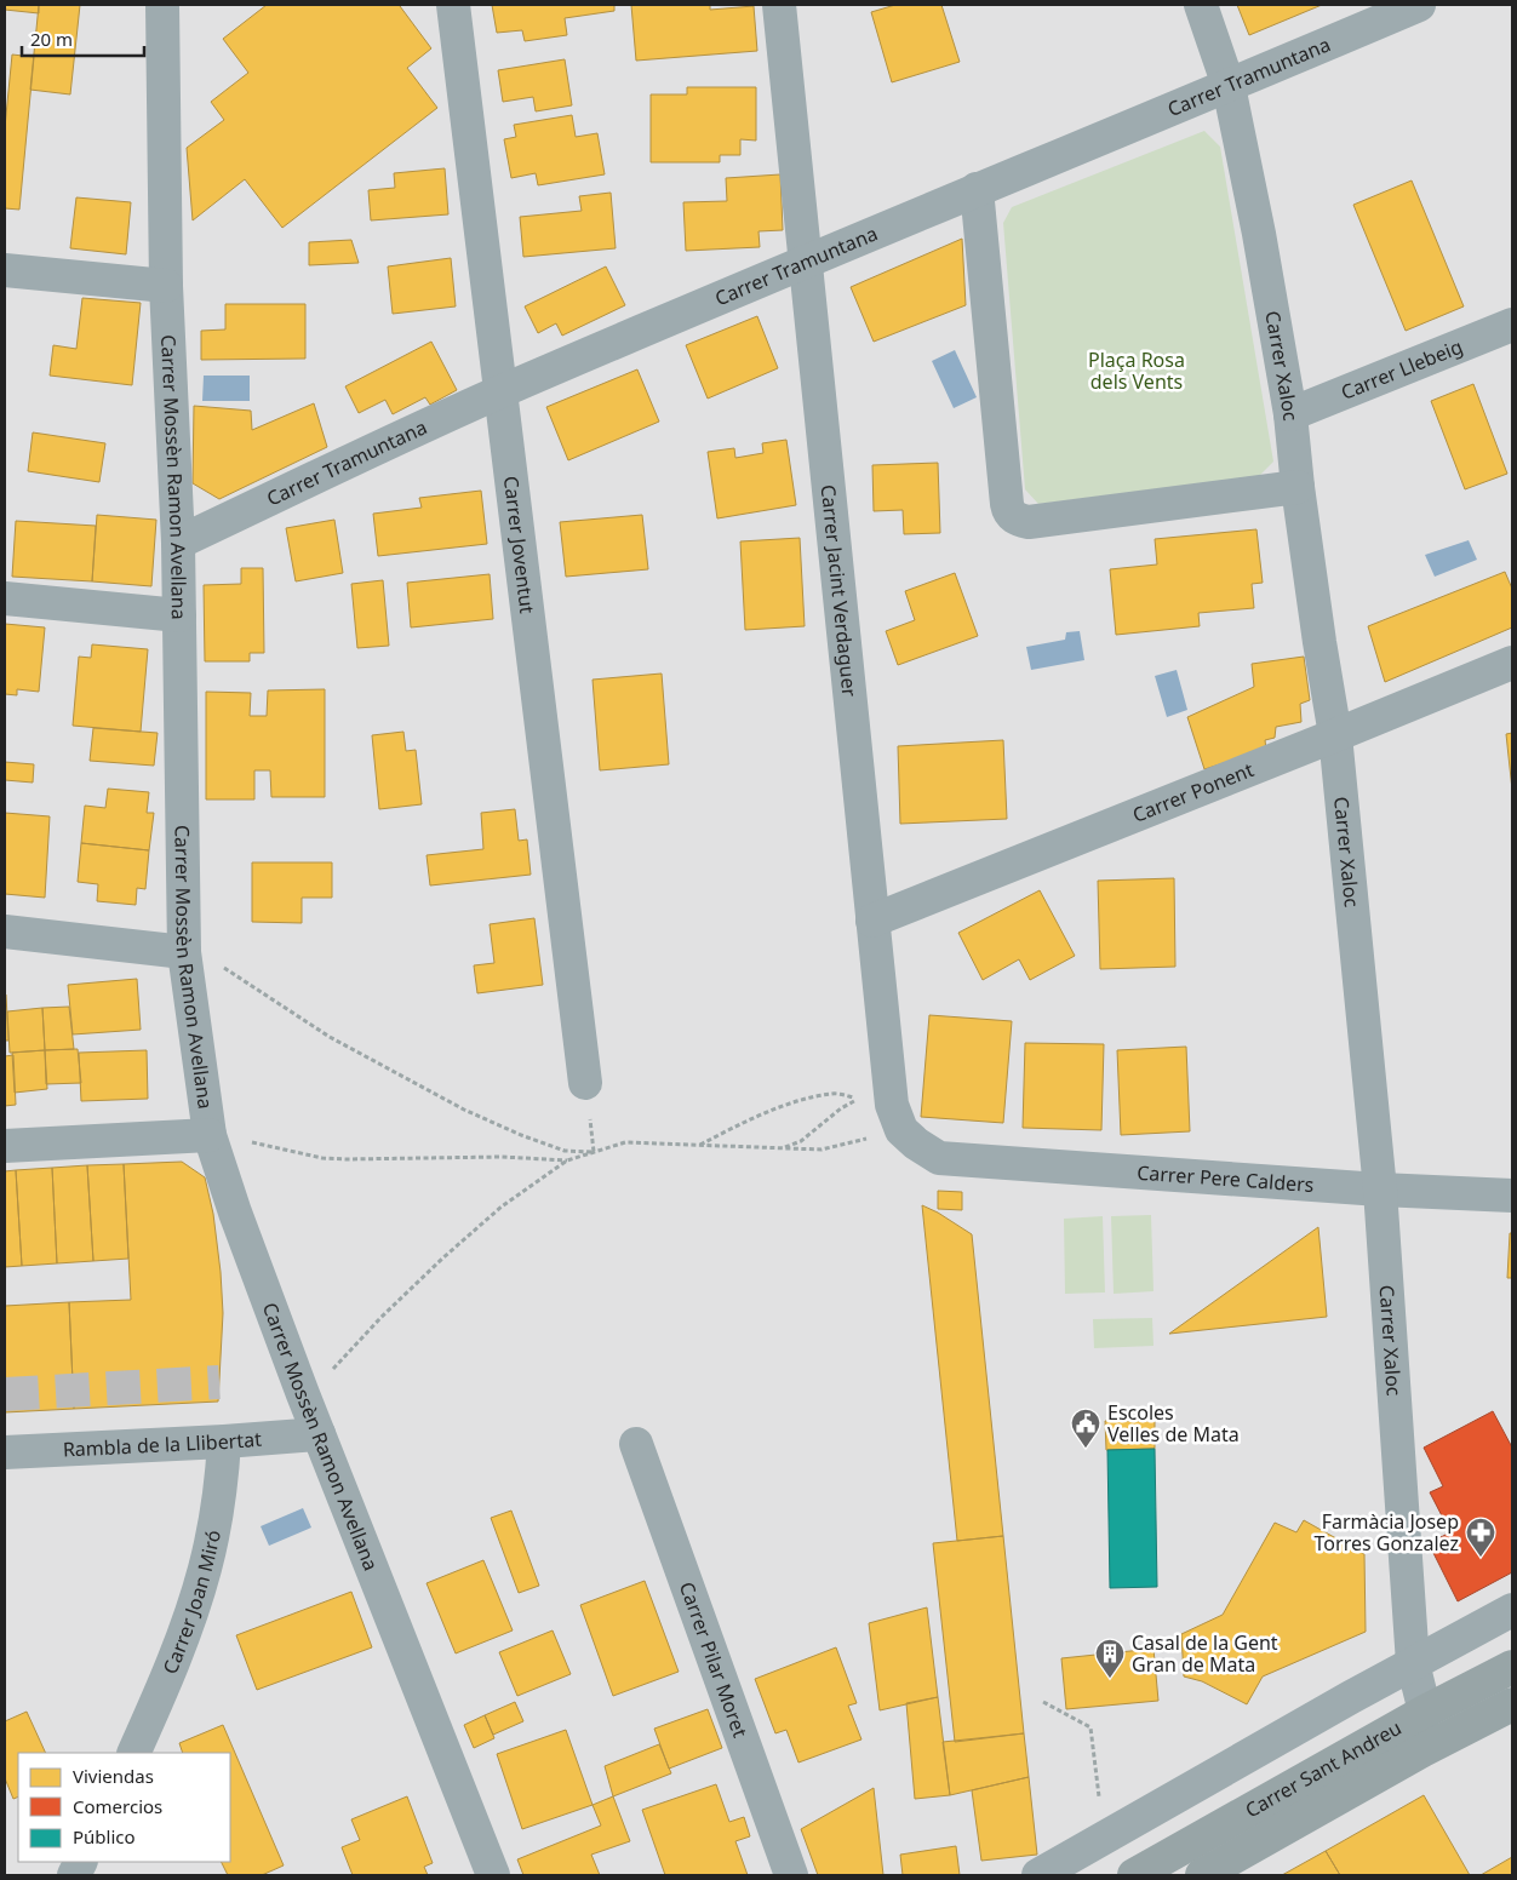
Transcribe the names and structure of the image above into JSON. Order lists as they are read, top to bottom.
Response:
{
  "streets": {
    "main road": ["Carrer Sant Andreu"],
    "street": [
      "Carrer Tramuntana",
      "Carrer Xaloc",
      "Carrer Llebeig",
      "Carrer Mossèn Ramon Avellana",
      "Carrer Joventut",
      "Carrer Jacint Verdaguer",
      "Carrer Ponent",
      "Carrer Pere Calders",
      "Rambla de la Llibertat",
      "Carrer Joan Miró",
      "Carrer Pilar Moret"
    ]
  },
  "crossings": [
    ["Carrer Tramuntana", "Carrer Xaloc"],
    ["Carrer Tramuntana", "Carrer Mossèn Ramon Avellana"],
    ["Carrer Tramuntana", "Carrer Joventut"],
    ["Carrer Tramuntana", "Carrer Jacint Verdaguer"],
    ["Carrer Xaloc", "Carrer Llebeig"],
    ["Carrer Xaloc", "Carrer Ponent"],
    ["Carrer Xaloc", "Carrer Pere Calders"],
    ["Carrer Xaloc", "Carrer Sant Andreu"],
    ["Carrer Mossèn Ramon Avellana", "Rambla de la Llibertat"],
    ["Carrer Jacint Verdaguer", "Carrer Ponent"],
    ["Carrer Jacint Verdaguer", "Carrer Pere Calders"],
    ["Rambla de la Llibertat", "Carrer Joan Miró"]
  ],
  "parks": ["Plaça Rosa dels Vents"],
  "places": {
    "public building": ["Escoles Velles de Mata"],
    "pharmacy": ["Farmàcia Josep Torres Gonzalez"],
    "building": ["Casal de la Gent Gran de Mata"]
  },
  "legend": ["Viviendas", "Comercios", "Público"],
  "scale_bar": "20 m"
}
